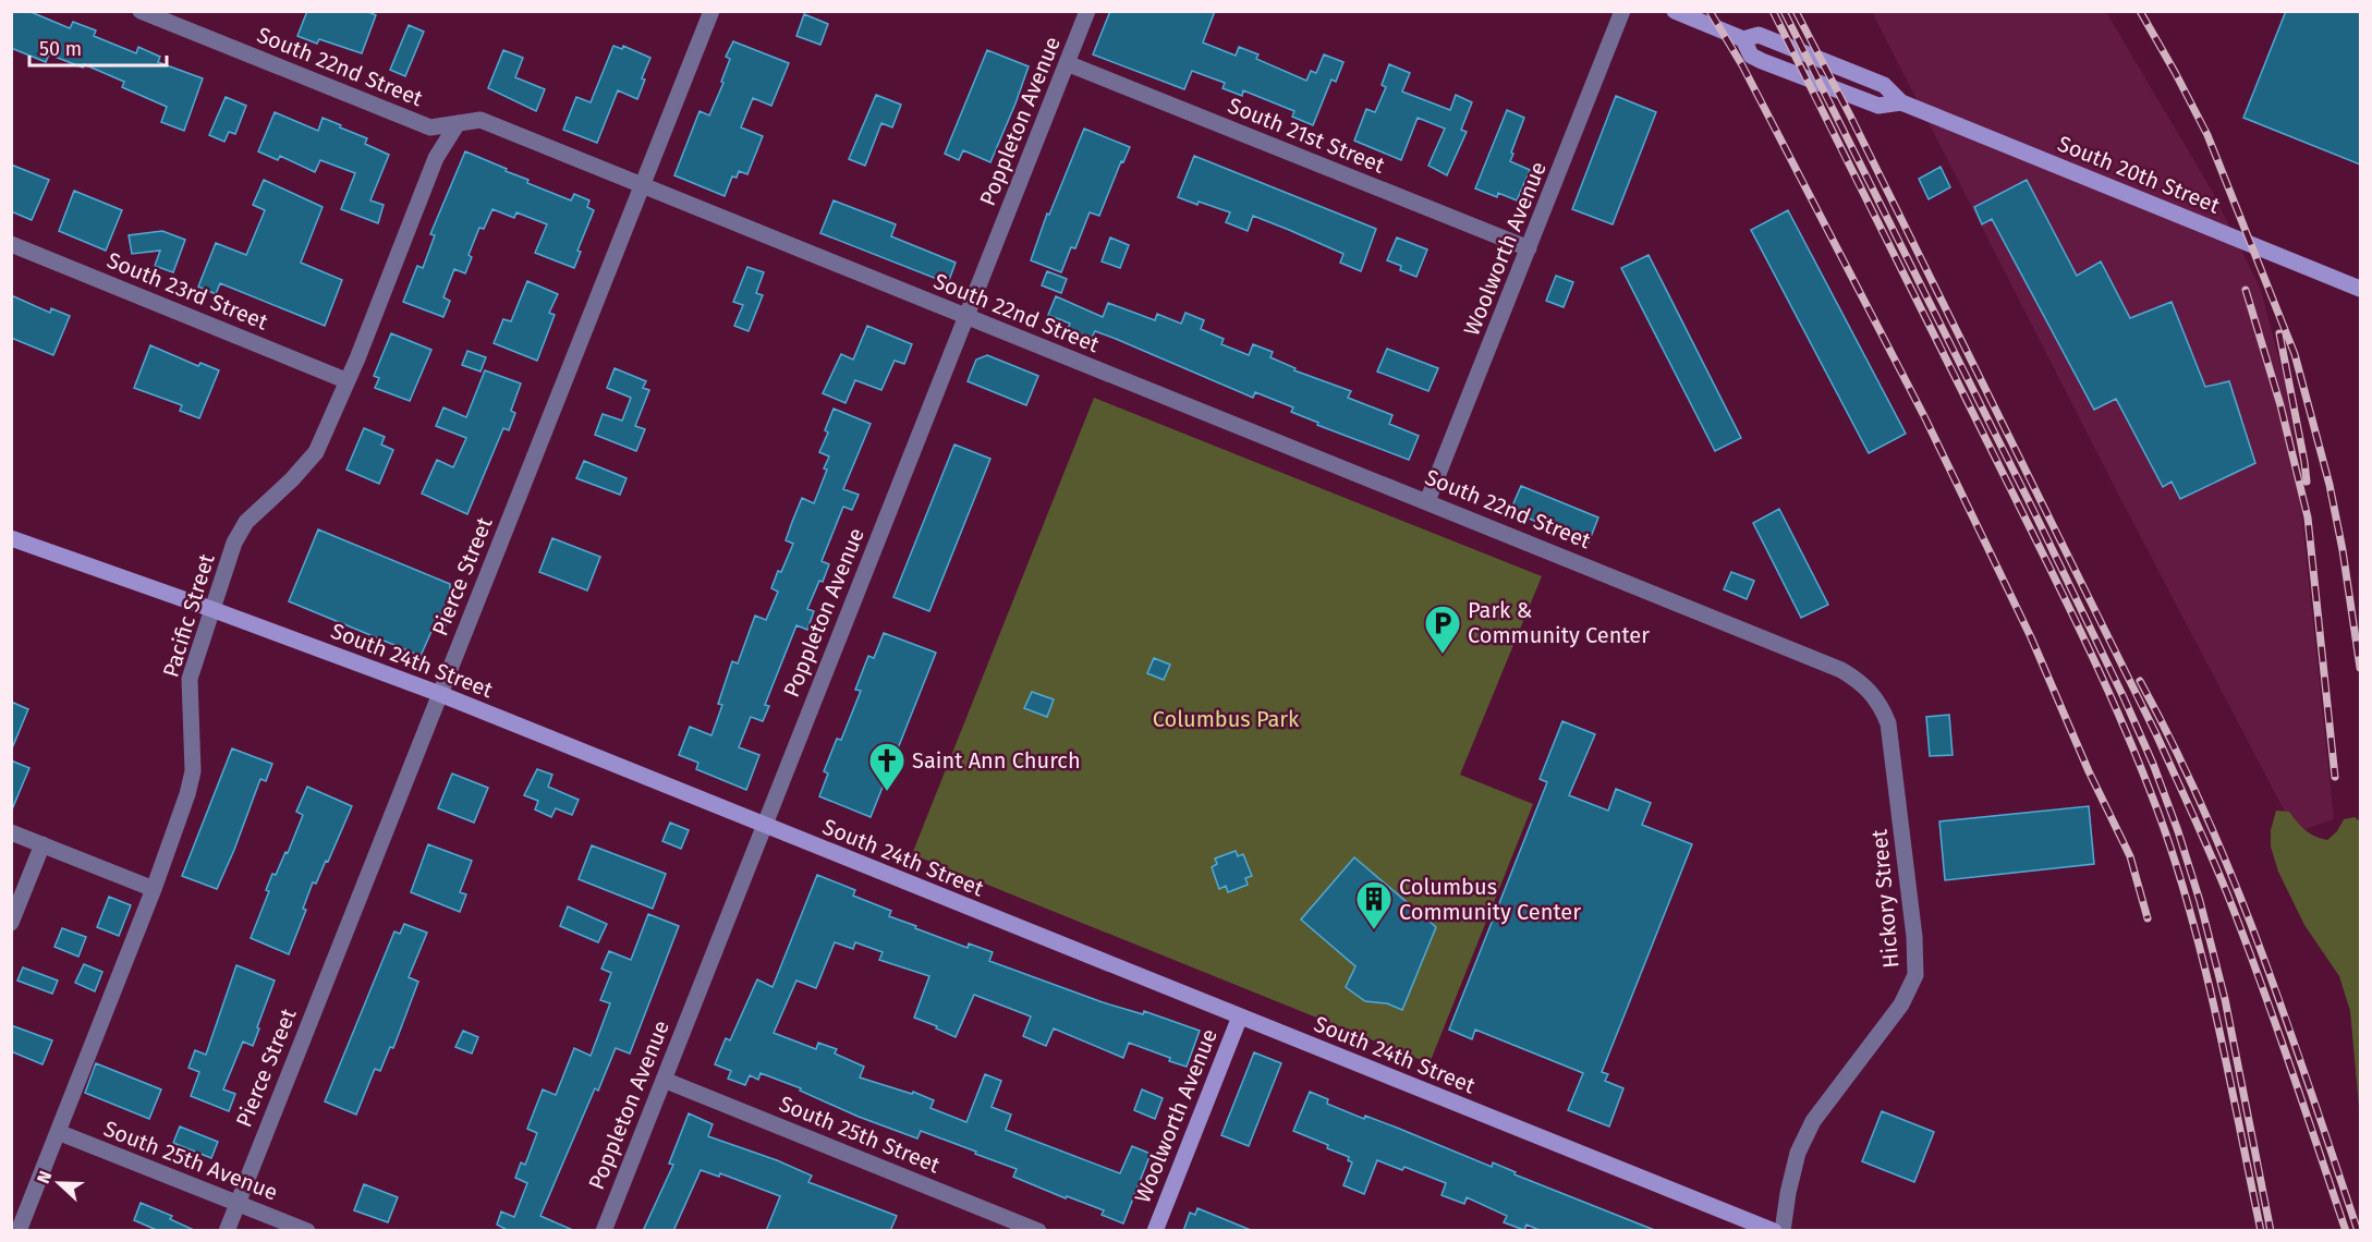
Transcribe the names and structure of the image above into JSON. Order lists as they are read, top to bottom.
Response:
{
  "streets": {
    "main road": ["South 20th Street", "Woolworth Avenue", "South 24th Street"],
    "street": [
      "South 22nd Street",
      "Poppleton Avenue",
      "South 21st Street",
      "South 23rd Street",
      "Pierce Street",
      "Pacific Street",
      "Hickory Street",
      "South 25th Street",
      "South 25th Avenue"
    ]
  },
  "crossings": [
    ["South 22nd Street", "Poppleton Avenue"],
    ["South 22nd Street", "Woolworth Avenue"],
    ["South 22nd Street", "Pierce Street"],
    ["South 22nd Street", "Pacific Street"],
    ["South 22nd Street", "Hickory Street"],
    ["Poppleton Avenue", "South 21st Street"],
    ["Poppleton Avenue", "South 24th Street"],
    ["Poppleton Avenue", "South 25th Street"],
    ["South 21st Street", "Woolworth Avenue"],
    ["Woolworth Avenue", "South 24th Street"],
    ["South 23rd Street", "Pacific Street"],
    ["Pierce Street", "South 24th Street"],
    ["Pierce Street", "South 25th Avenue"],
    ["Pacific Street", "South 24th Street"],
    ["Pacific Street", "South 25th Avenue"]
  ],
  "parks": ["Columbus Park"],
  "places": {
    "parking": ["Park & Community Center"],
    "church": ["Saint Ann Church"],
    "building": ["Columbus Community Center"]
  },
  "scale_bar": "50 m",
  "north": "left"
}
